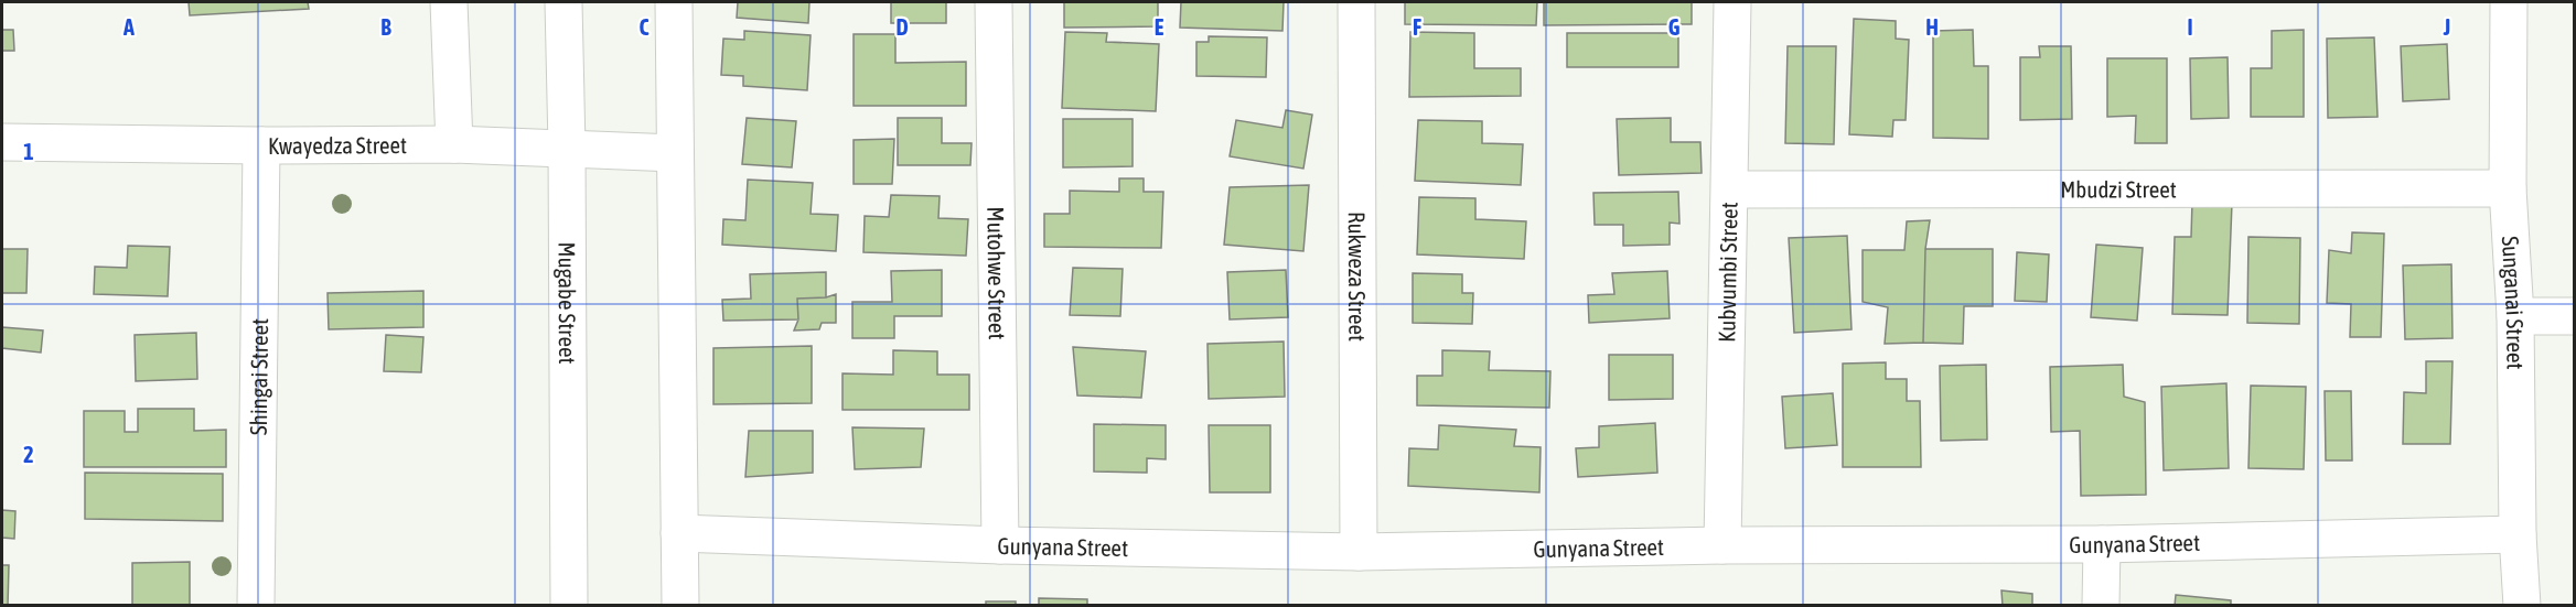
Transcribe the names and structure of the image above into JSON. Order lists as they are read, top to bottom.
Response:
{
  "streets": {
    "street": [
      "Kwayedza Street",
      "Mbudzi Street",
      "Mutohwe Street",
      "Kubvumbi Street",
      "Rukweza Street",
      "Mugabe Street",
      "Sunganai Street",
      "Shingai Street",
      "Gunyana Street"
    ]
  },
  "crossings": [
    ["Kwayedza Street", "Mugabe Street"],
    ["Kwayedza Street", "Shingai Street"],
    ["Mbudzi Street", "Kubvumbi Street"],
    ["Mbudzi Street", "Sunganai Street"],
    ["Mutohwe Street", "Gunyana Street"],
    ["Kubvumbi Street", "Gunyana Street"],
    ["Rukweza Street", "Gunyana Street"],
    ["Sunganai Street", "Gunyana Street"]
  ],
  "grid": {
    "columns": [
      "A",
      "B",
      "C",
      "D",
      "E",
      "F",
      "G",
      "H",
      "I",
      "J"
    ],
    "rows": ["1", "2"]
  }
}
